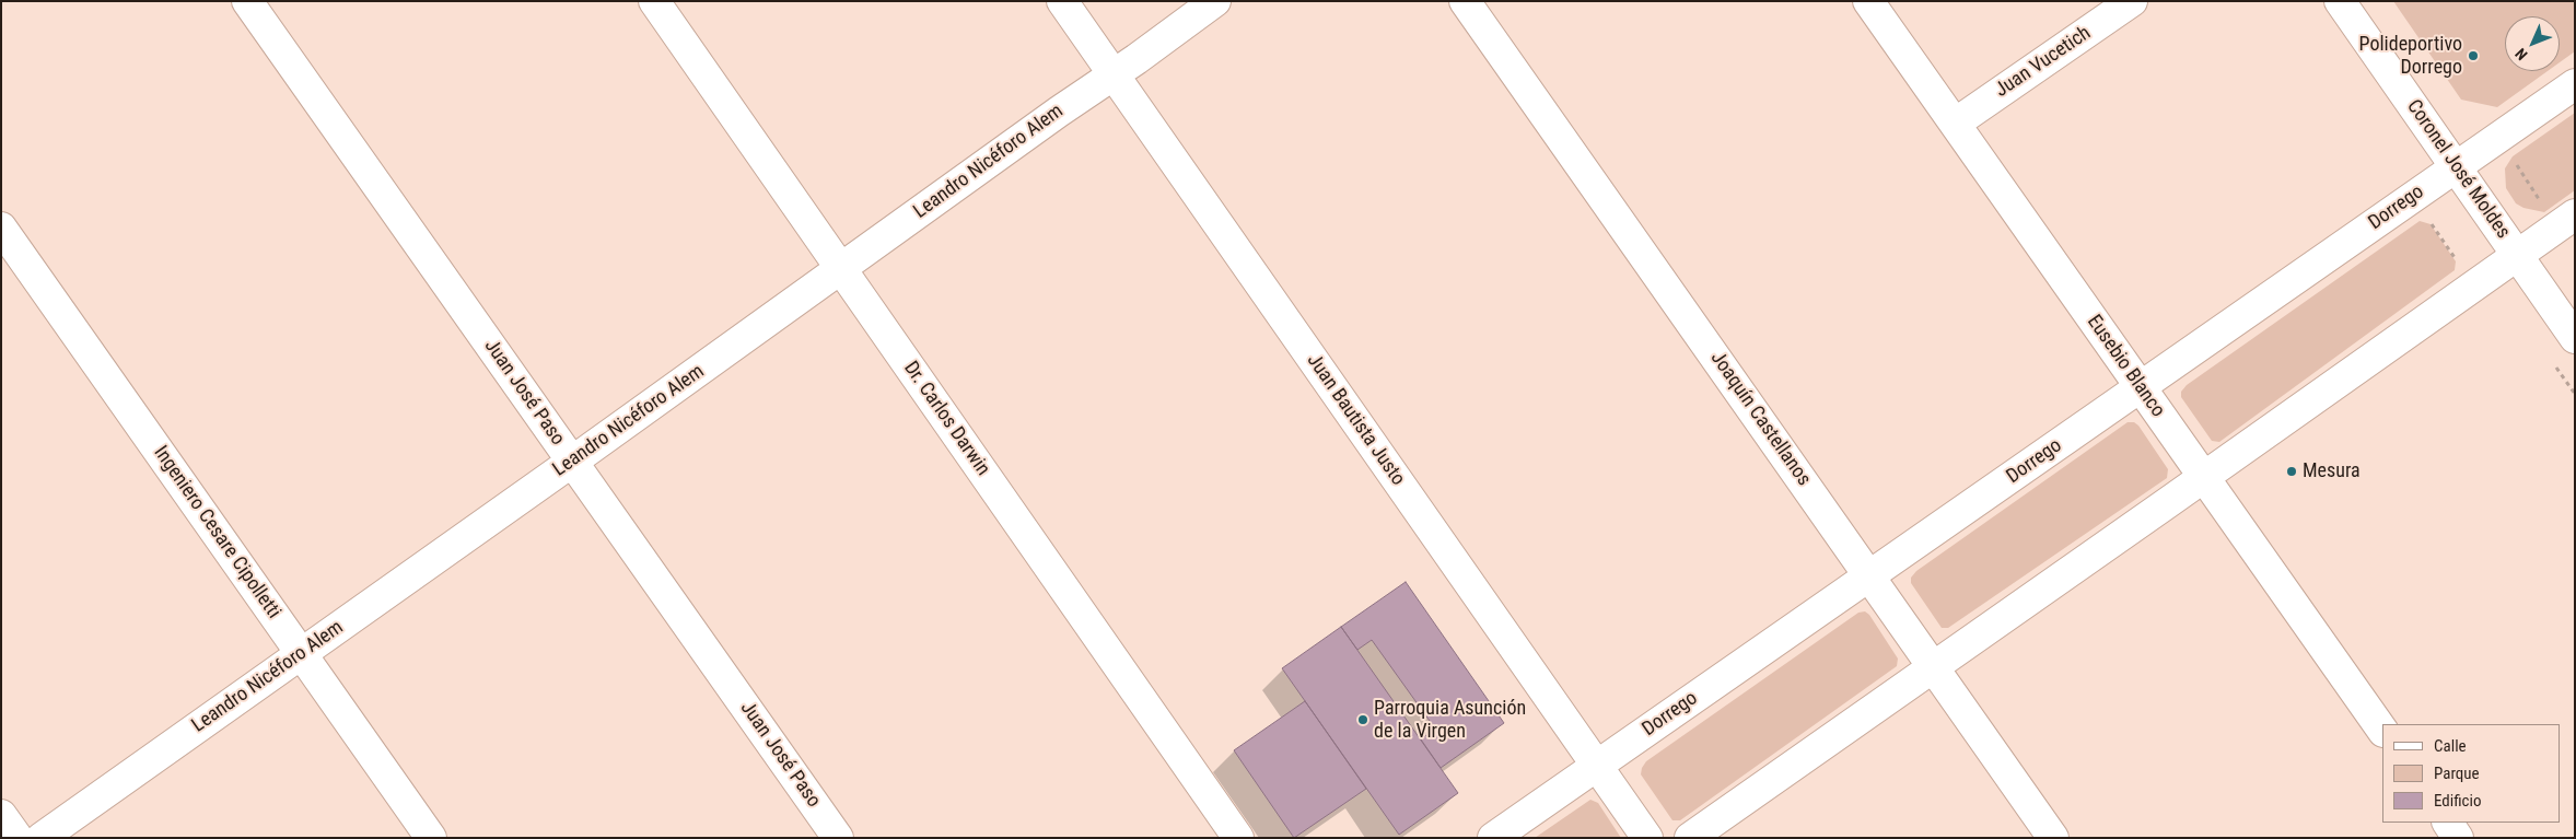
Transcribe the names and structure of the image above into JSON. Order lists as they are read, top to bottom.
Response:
{
  "streets": {
    "street": [
      "Juan Vucetich",
      "Leandro Nicéforo Alem",
      "Coronel José Moldes",
      "Dorrego",
      "Eusebio Blanco",
      "Juan José Paso",
      "Dr. Carlos Darwin",
      "Joaquín Castellanos",
      "Juan Bautista Justo",
      "Ingeniero Cesare Cipolletti"
    ]
  },
  "crossings": [
    ["Juan Vucetich", "Eusebio Blanco"],
    ["Leandro Nicéforo Alem", "Juan José Paso"],
    ["Leandro Nicéforo Alem", "Dr. Carlos Darwin"],
    ["Leandro Nicéforo Alem", "Juan Bautista Justo"],
    ["Leandro Nicéforo Alem", "Ingeniero Cesare Cipolletti"],
    ["Coronel José Moldes", "Dorrego"],
    ["Dorrego", "Eusebio Blanco"],
    ["Dorrego", "Joaquín Castellanos"],
    ["Dorrego", "Juan Bautista Justo"]
  ],
  "places": ["Polideportivo Dorrego", "Mesura", "Parroquia Asunción de la Virgen"],
  "legend": ["Calle", "Parque", "Edificio"],
  "north": "bottom left"
}
